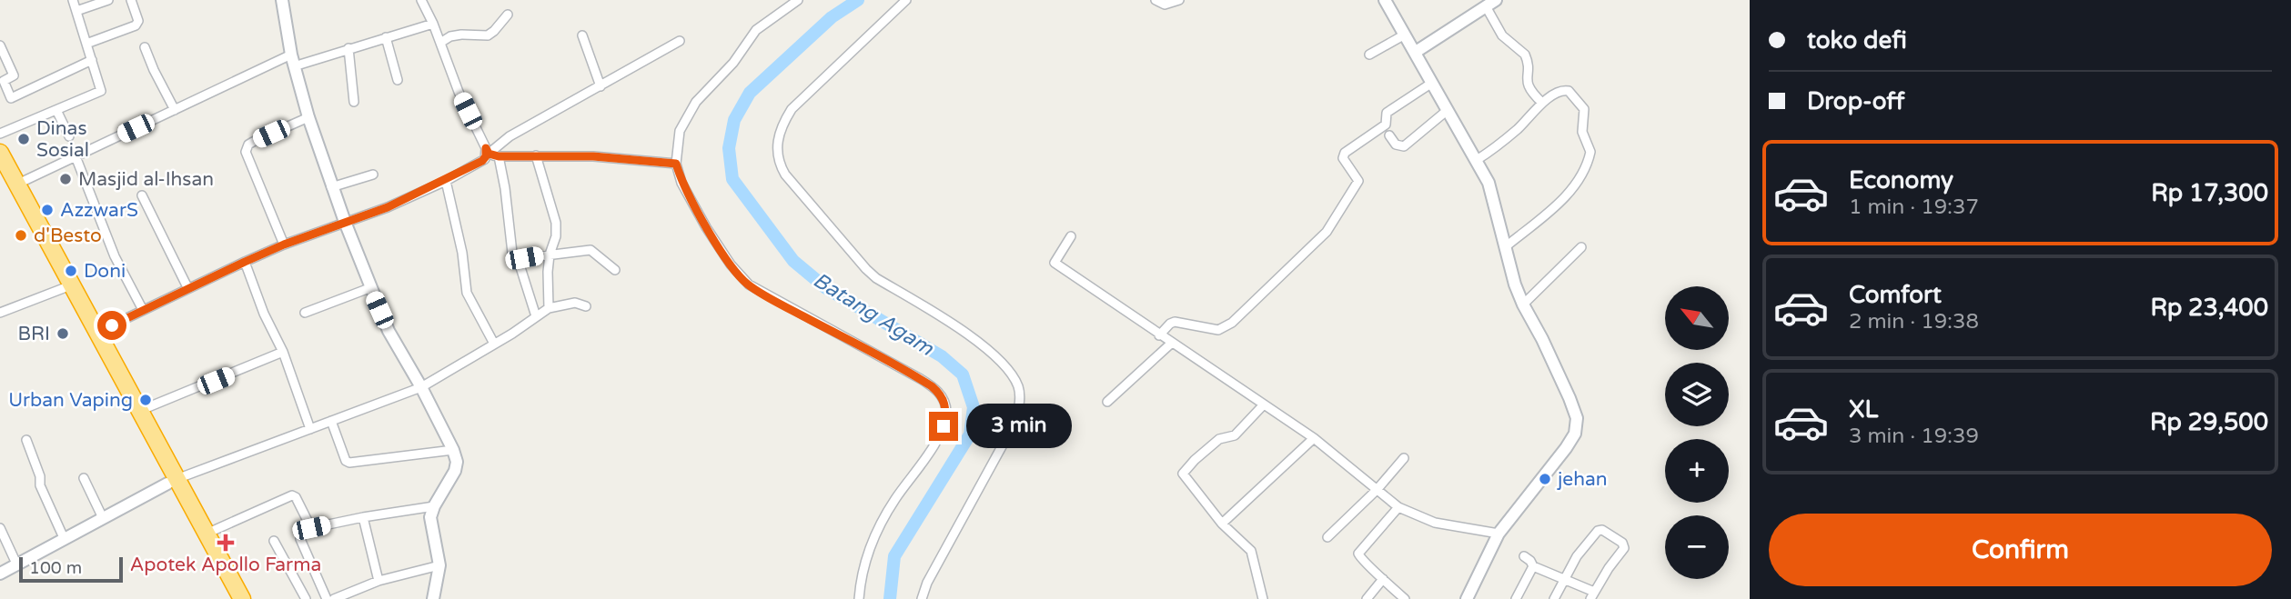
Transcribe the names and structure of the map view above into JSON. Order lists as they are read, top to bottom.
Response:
{
  "water": ["Batang Agam"],
  "places": {
    "other": [
      "Dinas Sosial",
      "Masjid al-Ihsan",
      "AzzwarS",
      "d'Besto",
      "Doni",
      "BRI",
      "Urban Vaping",
      "jehan"
    ],
    "health": ["Apotek Apollo Farma"]
  },
  "scale_bar": "100 m",
  "north": "top left",
  "page": {
    "banner": ["toko defi", "Drop-off"],
    "list": [
      {
        "name": "Economy",
        "note": "1 min · 19:37",
        "value": "Rp 17,300"
      },
      {
        "name": "Comfort",
        "note": "2 min · 19:38",
        "value": "Rp 23,400"
      },
      {
        "name": "XL",
        "note": "3 min · 19:39",
        "value": "Rp 29,500"
      }
    ],
    "map_buttons": ["+", "−"],
    "bubble": "3 min",
    "buttons": "Confirm",
    "scale": "100 m"
  }
}
